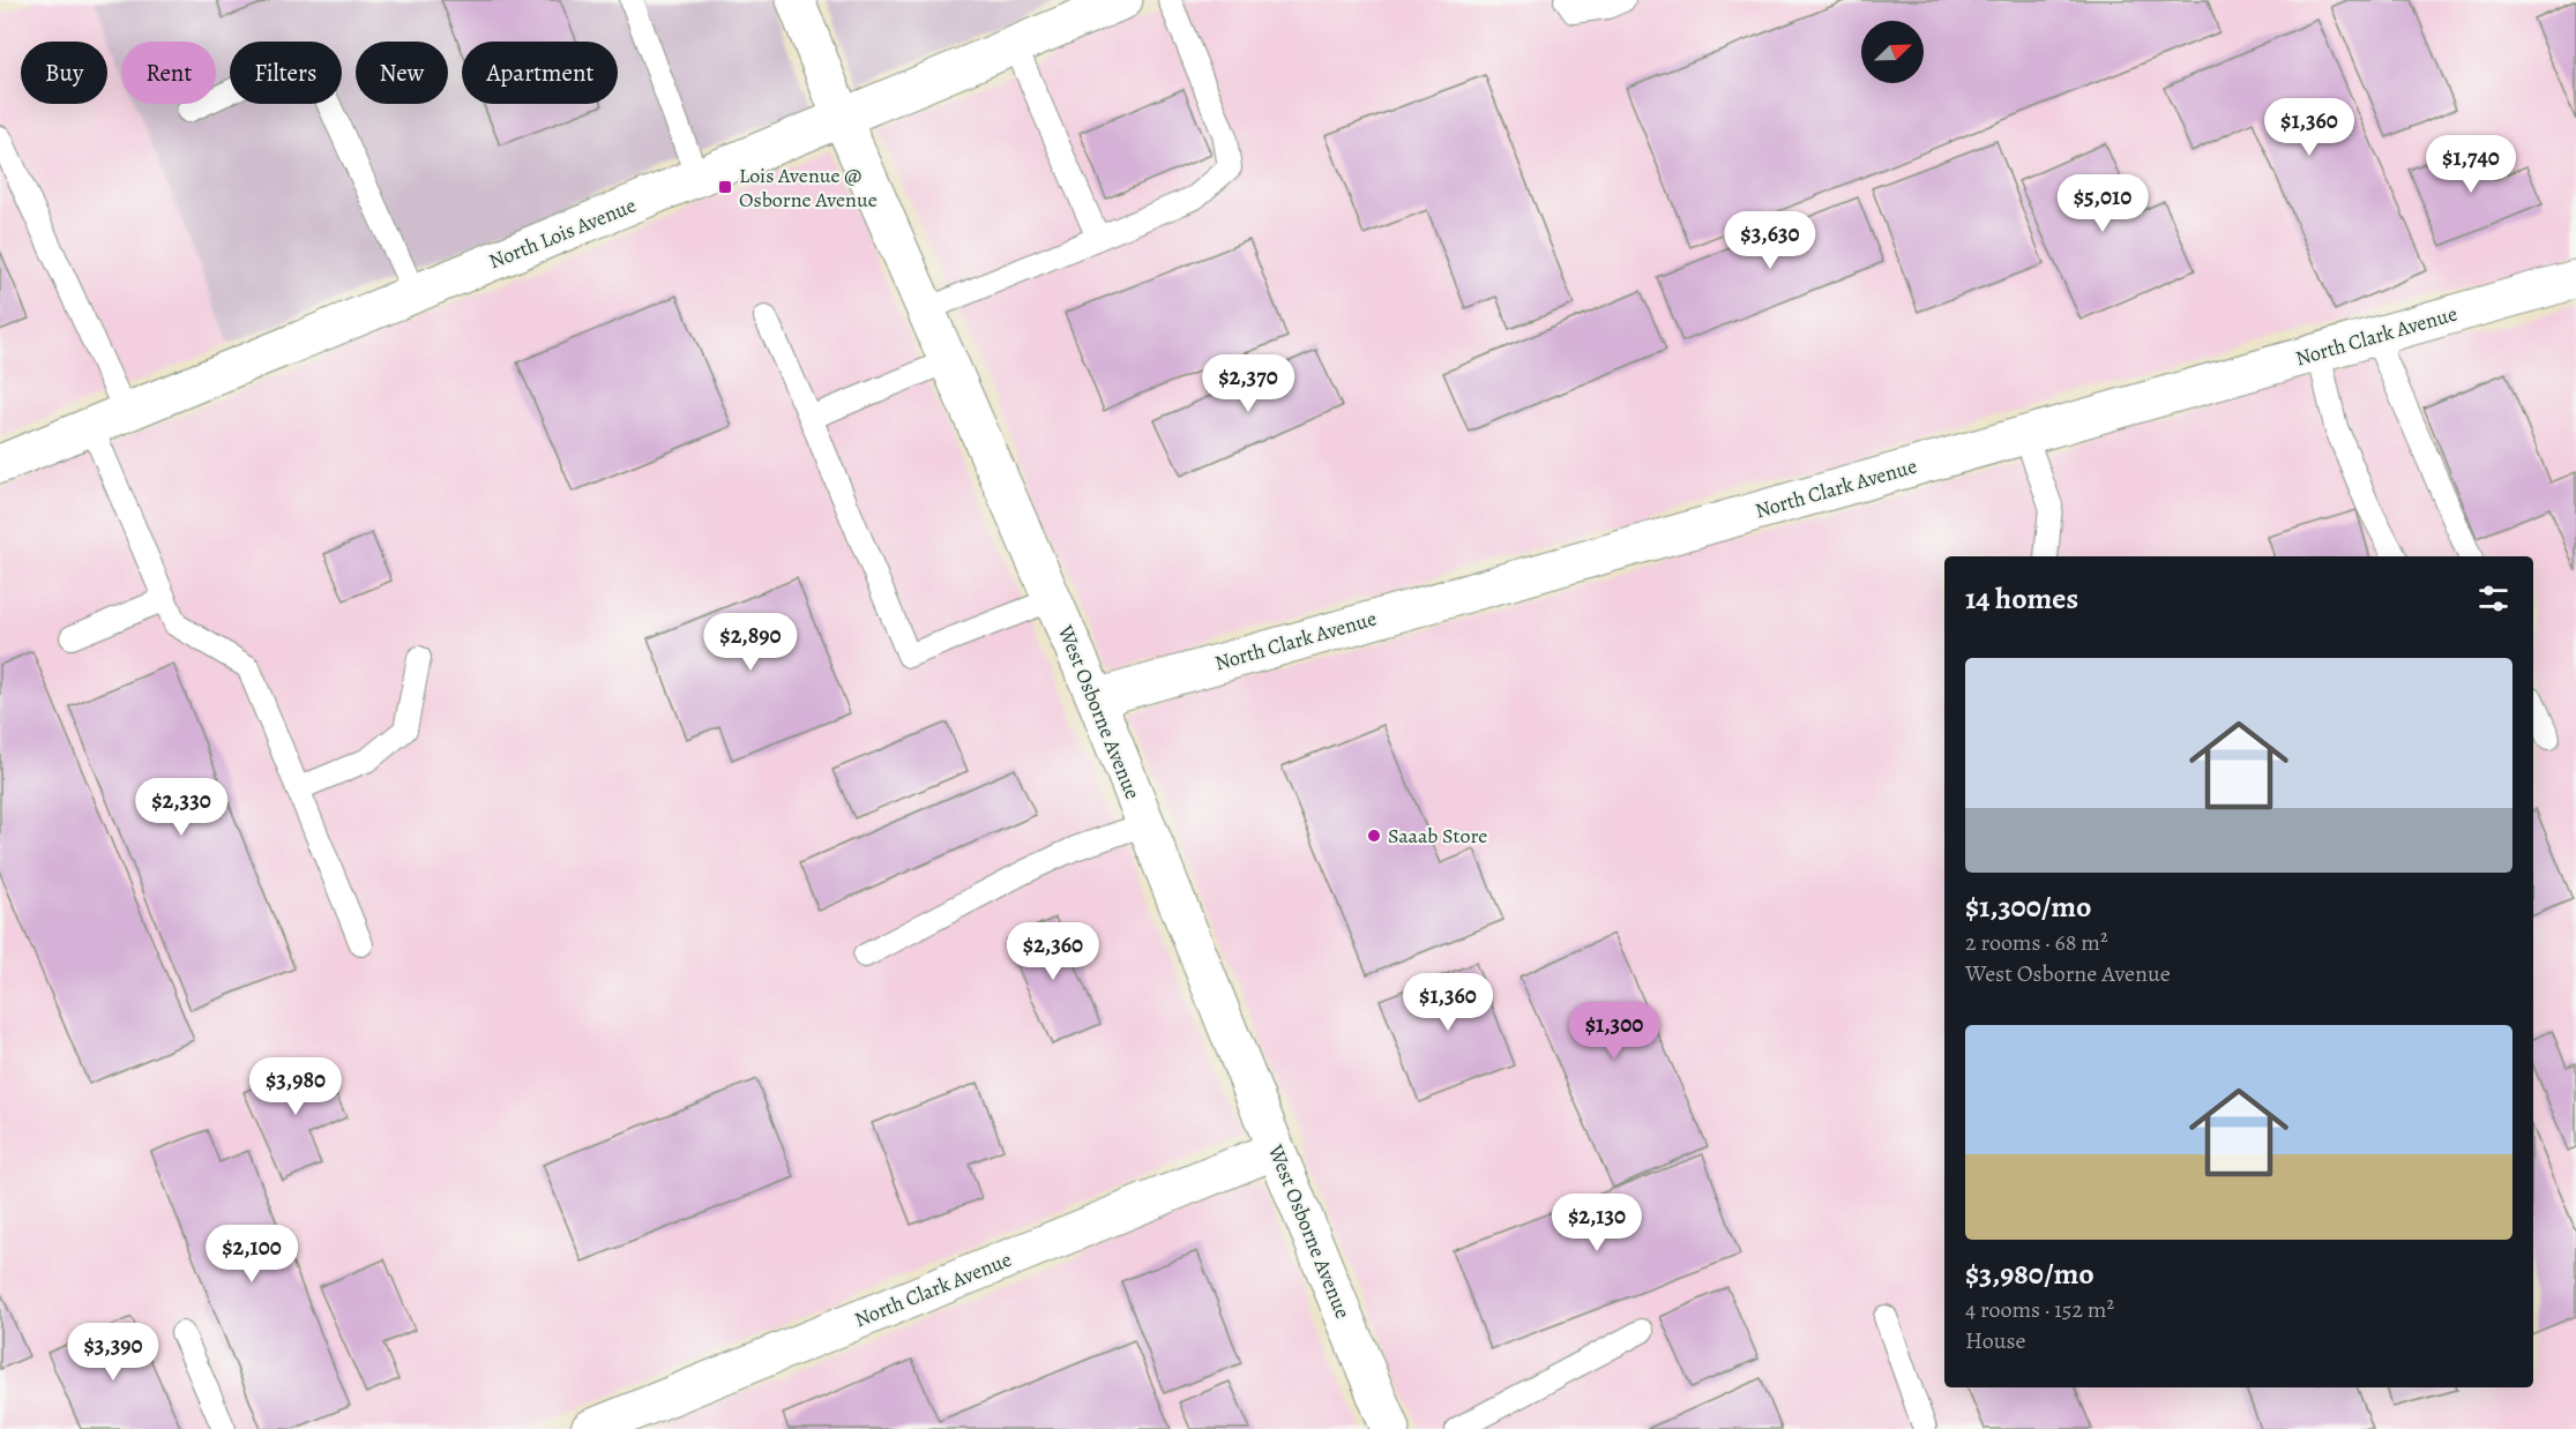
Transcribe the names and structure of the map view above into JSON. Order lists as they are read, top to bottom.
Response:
{
  "streets": {
    "street": ["North Lois Avenue", "North Clark Avenue", "West Osborne Avenue"]
  },
  "crossings": [
    ["North Lois Avenue", "West Osborne Avenue"],
    ["North Clark Avenue", "West Osborne Avenue"]
  ],
  "places": {
    "transit": ["Lois Avenue @ Osborne Avenue"],
    "other": ["Saaab Store"]
  },
  "north": "top right",
  "page": {
    "chip": [
      "Buy",
      "Rent",
      "Filters",
      "New",
      "Apartment"
    ],
    "price": [
      "$1,360",
      "$1,740",
      "$5,010",
      "$3,630",
      "$2,370",
      "$2,890",
      "$2,330",
      "$2,360",
      "$1,360",
      "$1,300",
      "$3,980",
      "$2,130",
      "$2,100",
      "$3,390"
    ],
    "heading": "14 homes",
    "list": [
      {
        "name": "$1,300/mo",
        "note": "2 rooms · 68 m² · West Osborne Avenue"
      },
      {
        "name": "$3,980/mo",
        "note": "4 rooms · 152 m² · House"
      }
    ]
  }
}
